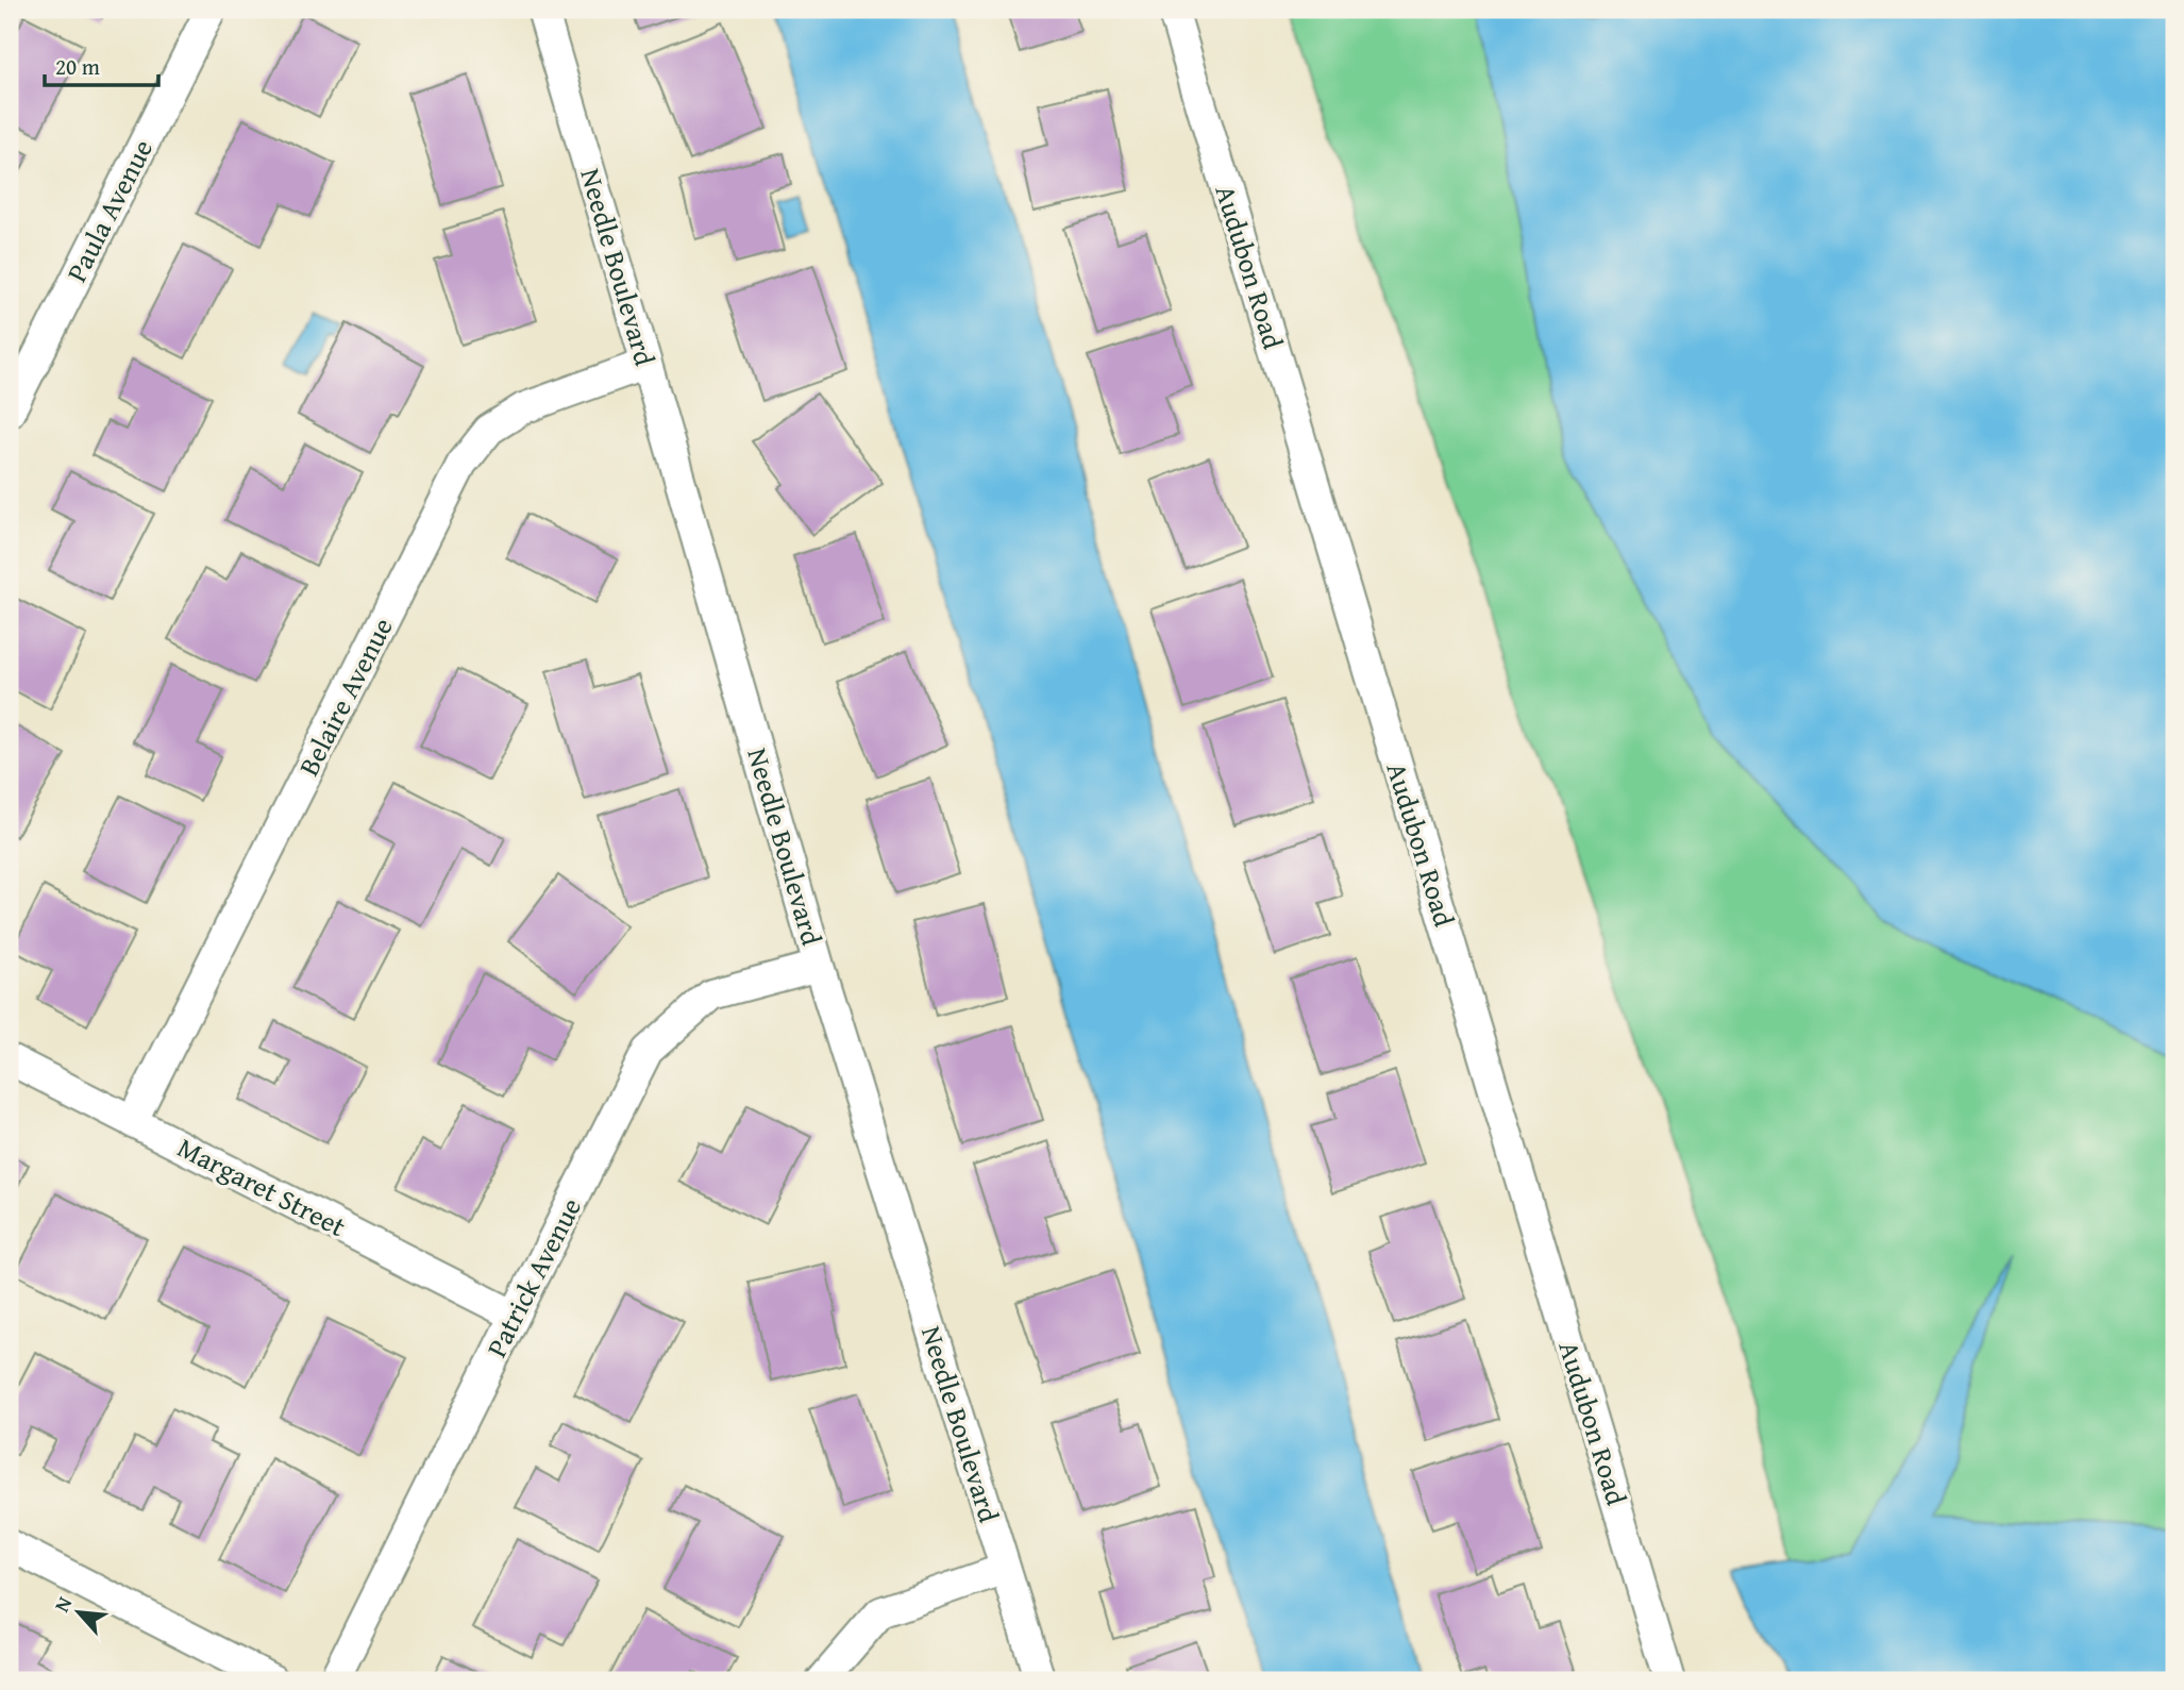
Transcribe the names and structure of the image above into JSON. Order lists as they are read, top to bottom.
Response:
{
  "streets": {
    "street": [
      "Paula Avenue",
      "Needle Boulevard",
      "Audubon Road",
      "Belaire Avenue",
      "Margaret Street",
      "Patrick Avenue"
    ]
  },
  "crossings": [
    ["Needle Boulevard", "Belaire Avenue"],
    ["Needle Boulevard", "Patrick Avenue"],
    ["Belaire Avenue", "Margaret Street"],
    ["Margaret Street", "Patrick Avenue"]
  ],
  "scale_bar": "20 m",
  "north": "top left"
}
